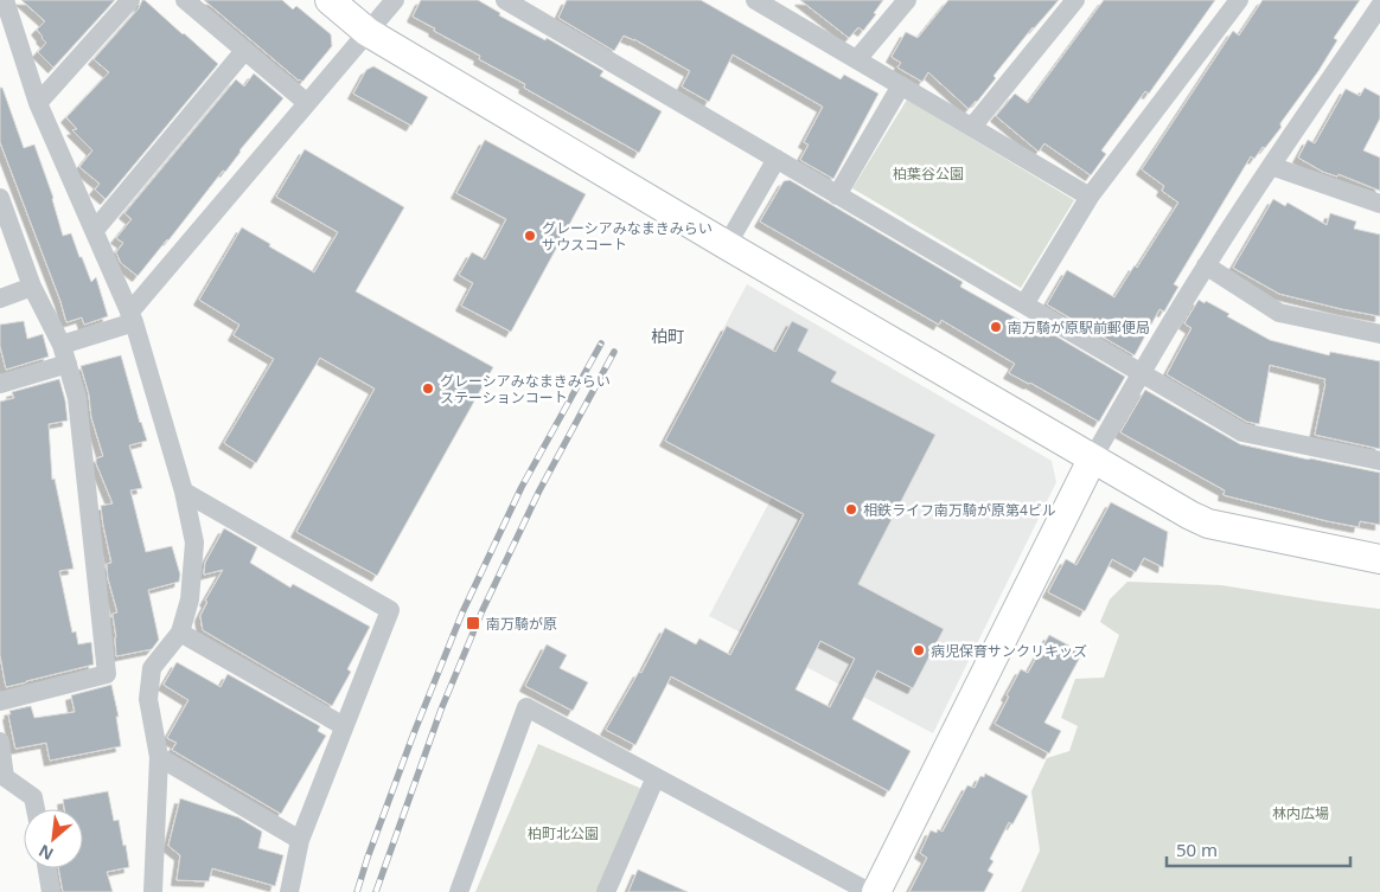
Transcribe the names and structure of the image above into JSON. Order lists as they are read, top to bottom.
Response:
{
  "districts": ["柏町"],
  "parks": ["柏葉谷公園", "林内広場", "柏町北公園"],
  "places": {
    "other": [
      "グレーシアみなまきみらい サウスコート",
      "南万騎が原駅前郵便局",
      "グレーシアみなまきみらい ステーションコート",
      "相鉄ライフ南万騎が原第4ビル",
      "病児保育サンクリキッズ"
    ],
    "transit": ["南万騎が原"]
  },
  "scale_bar": "50 m",
  "north": "bottom left"
}
